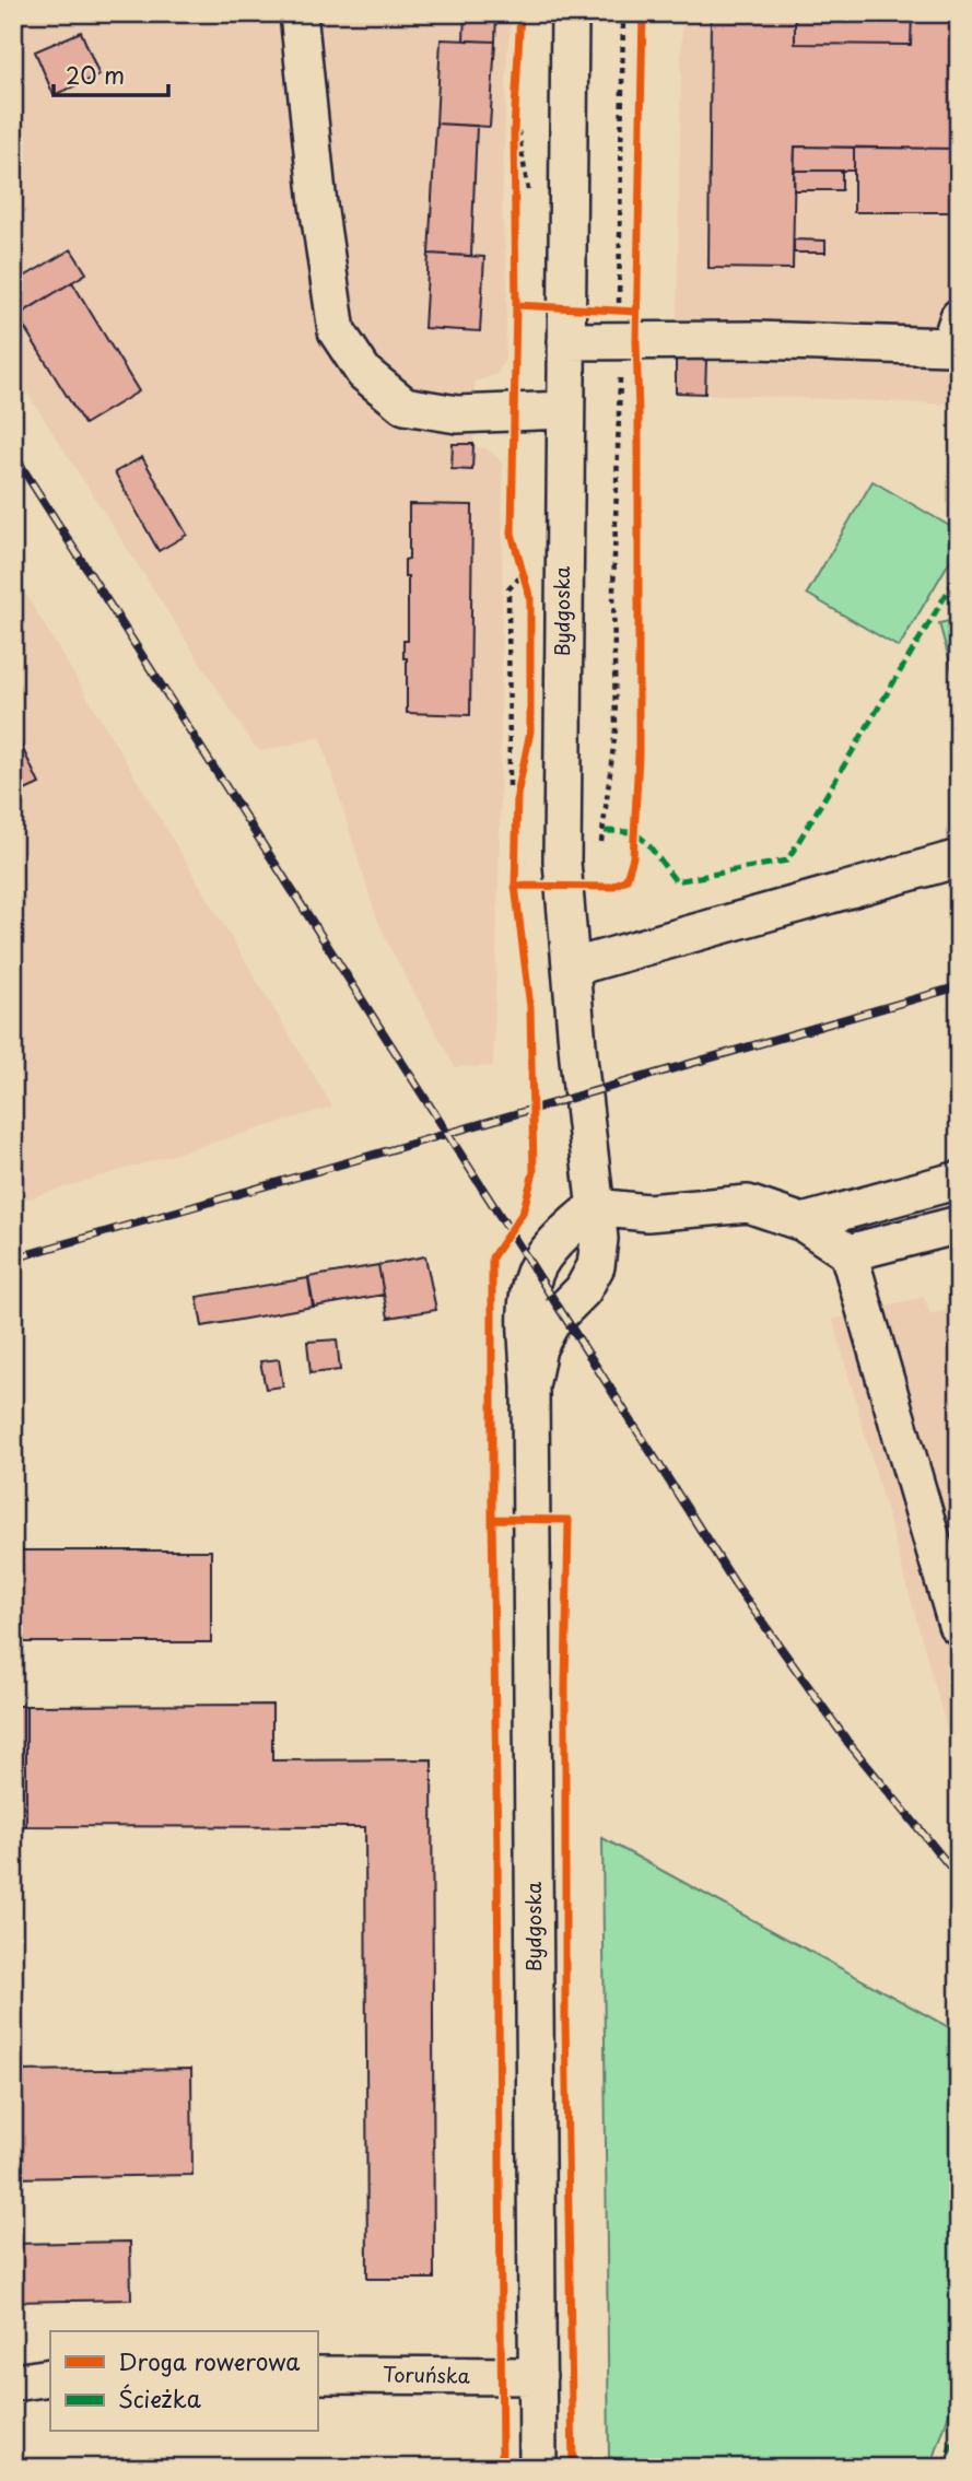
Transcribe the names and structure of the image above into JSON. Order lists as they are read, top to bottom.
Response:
{
  "streets": {
    "street": ["Bydgoska", "Toruńska"]
  },
  "crossings": [
    ["Bydgoska", "Toruńska"]
  ],
  "legend": ["Droga rowerowa", "Ścieżka"],
  "scale_bar": "20 m"
}
